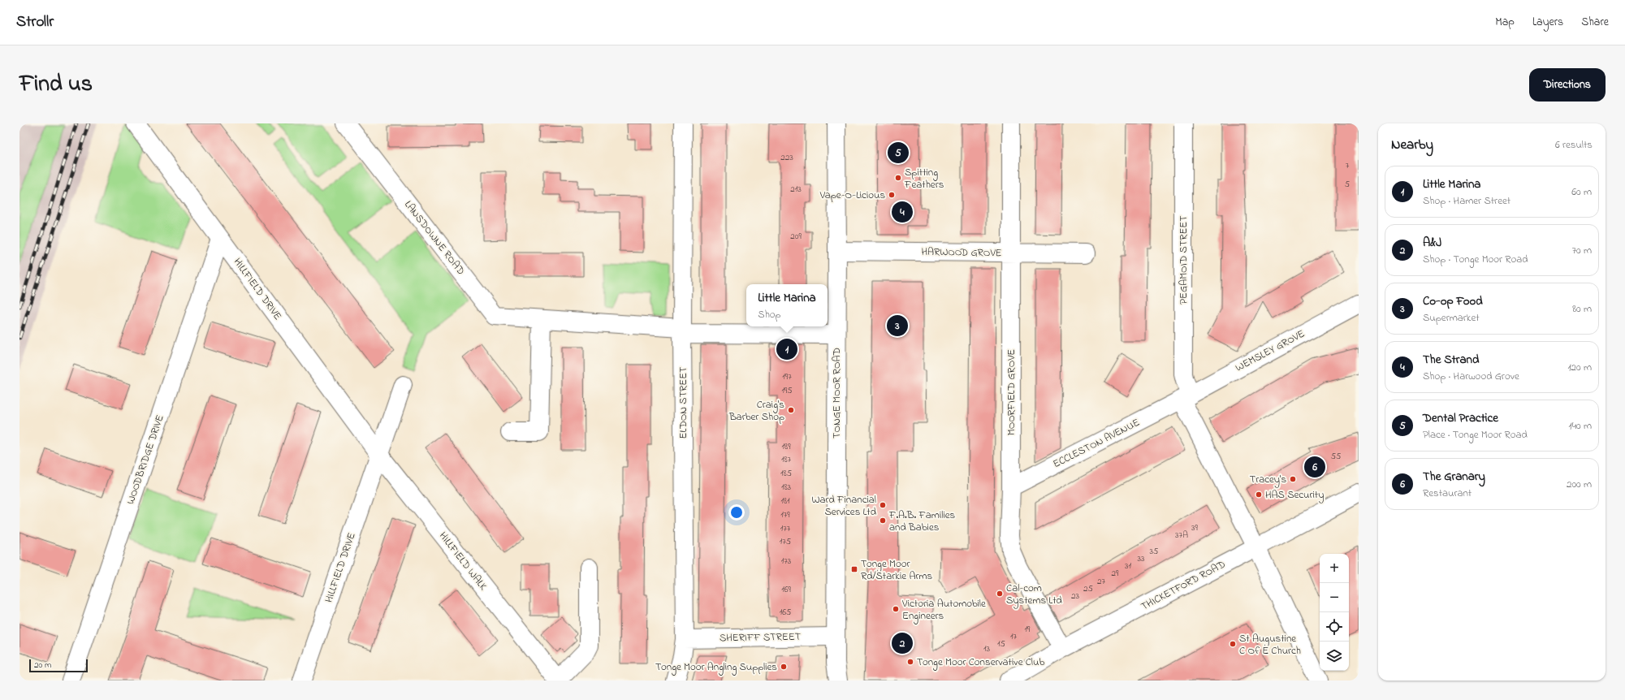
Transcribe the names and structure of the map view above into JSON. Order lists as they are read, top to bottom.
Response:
{
  "streets": {
    "street": [
      "LANSDOWNE ROAD",
      "HARWOOD GROVE",
      "PEGAMOID STREET",
      "HILLFIELD DRIVE",
      "WEMSLEY GROVE",
      "MOORFIELD GROVE",
      "TONGE MOOR ROAD",
      "ELDON STREET",
      "ECCLESTON AVENUE",
      "WOODBRIDGE DRIVE",
      "HILLFIELD WALK",
      "THICKETFORD ROAD",
      "SHERIFF STREET"
    ]
  },
  "crossings": [
    ["LANSDOWNE ROAD", "TONGE MOOR ROAD"],
    ["LANSDOWNE ROAD", "ELDON STREET"],
    ["HARWOOD GROVE", "MOORFIELD GROVE"],
    ["HARWOOD GROVE", "TONGE MOOR ROAD"],
    ["PEGAMOID STREET", "WEMSLEY GROVE"],
    ["PEGAMOID STREET", "ECCLESTON AVENUE"],
    ["PEGAMOID STREET", "THICKETFORD ROAD"],
    ["HILLFIELD DRIVE", "WOODBRIDGE DRIVE"],
    ["HILLFIELD DRIVE", "HILLFIELD WALK"],
    ["WEMSLEY GROVE", "ECCLESTON AVENUE"],
    ["MOORFIELD GROVE", "ECCLESTON AVENUE"],
    ["MOORFIELD GROVE", "THICKETFORD ROAD"],
    ["TONGE MOOR ROAD", "SHERIFF STREET"],
    ["ELDON STREET", "SHERIFF STREET"]
  ],
  "places": {
    "other": [
      "Spitting Feathers",
      "Vape-O-Licious",
      "Craig's Barber Shop",
      "Tracey's",
      "HAS Security",
      "Ward Financial Services Ltd",
      "F.A.B. Families and Babies",
      "Cal-com Systems Ltd",
      "Victoria Automobile Engineers",
      "St Augustine C Of E Church",
      "Tonge Moor Conservative Club",
      "Tonge Moor Angling Supplies"
    ],
    "transit": ["Tonge Moor Rd/Starkie Arms"]
  },
  "house_numbers": [
    "223",
    "7",
    "5",
    "213",
    "209",
    "197",
    "195",
    "189",
    "55",
    "187",
    "185",
    "183",
    "181",
    "179",
    "39",
    "177",
    "37A",
    "175",
    "35",
    "33",
    "173",
    "31",
    "29",
    "27",
    "25",
    "169",
    "23",
    "165",
    "19",
    "17",
    "15",
    "13"
  ],
  "scale_bar": "20 m",
  "page": {
    "header": "Strollr",
    "nav": ["Map", "Layers", "Share"],
    "title": "Find us",
    "buttons": "Directions",
    "heading": ["Nearby", "6 results"],
    "pins": [
      "5",
      "4",
      "3",
      "1",
      "6",
      "2"
    ],
    "list": [
      {
        "mark": "1",
        "name": "Little Marina",
        "note": "Shop · Hamer Street",
        "value": "60 m"
      },
      {
        "mark": "2",
        "name": "A&J",
        "note": "Shop · Tonge Moor Road",
        "value": "70 m"
      },
      {
        "mark": "3",
        "name": "Co-op Food",
        "note": "Supermarket",
        "value": "80 m"
      },
      {
        "mark": "4",
        "name": "The Strand",
        "note": "Shop · Harwood Grove",
        "value": "120 m"
      },
      {
        "mark": "5",
        "name": "Dental Practice",
        "note": "Place · Tonge Moor Road",
        "value": "140 m"
      },
      {
        "mark": "6",
        "name": "The Granary",
        "note": "Restaurant",
        "value": "200 m"
      }
    ],
    "popup": ["Little Marina", "Shop"],
    "map_buttons": ["+", "−"],
    "scale": "20 m"
  }
}
